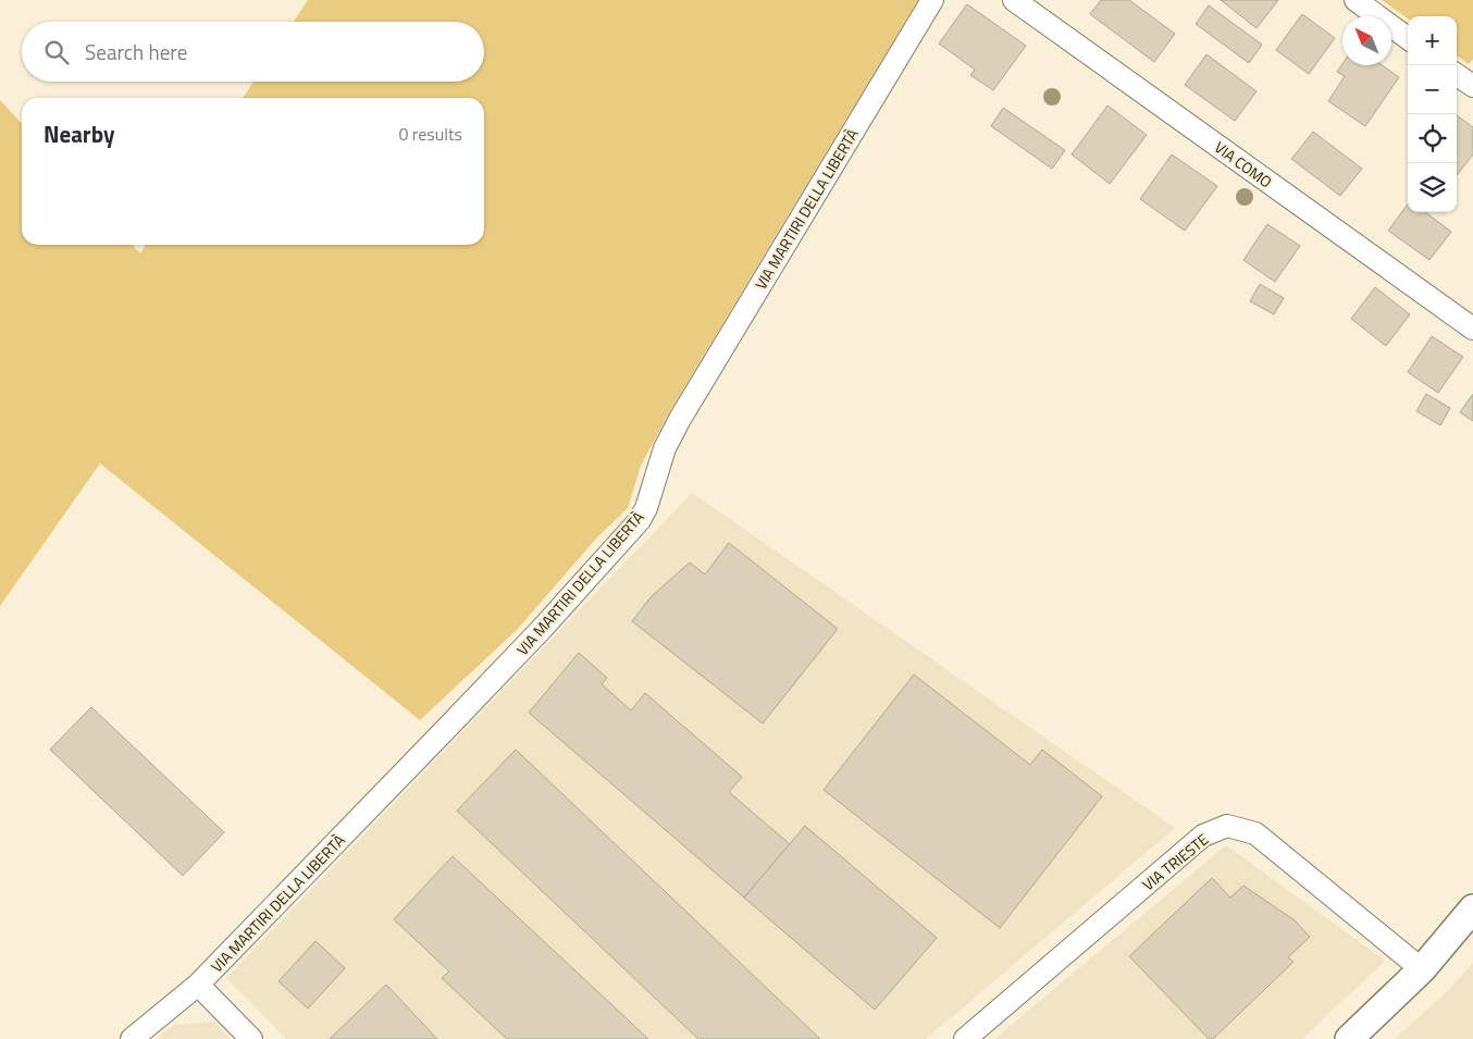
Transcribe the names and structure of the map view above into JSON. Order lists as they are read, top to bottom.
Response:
{
  "streets": {
    "street": ["VIA COMO", "VIA MARTIRI DELLA LIBERTÀ", "VIA TRIESTE"]
  },
  "north": "top left",
  "page": {
    "map_buttons": ["+", "−"],
    "search": "Search here",
    "heading": ["Nearby", "0 results"]
  }
}
